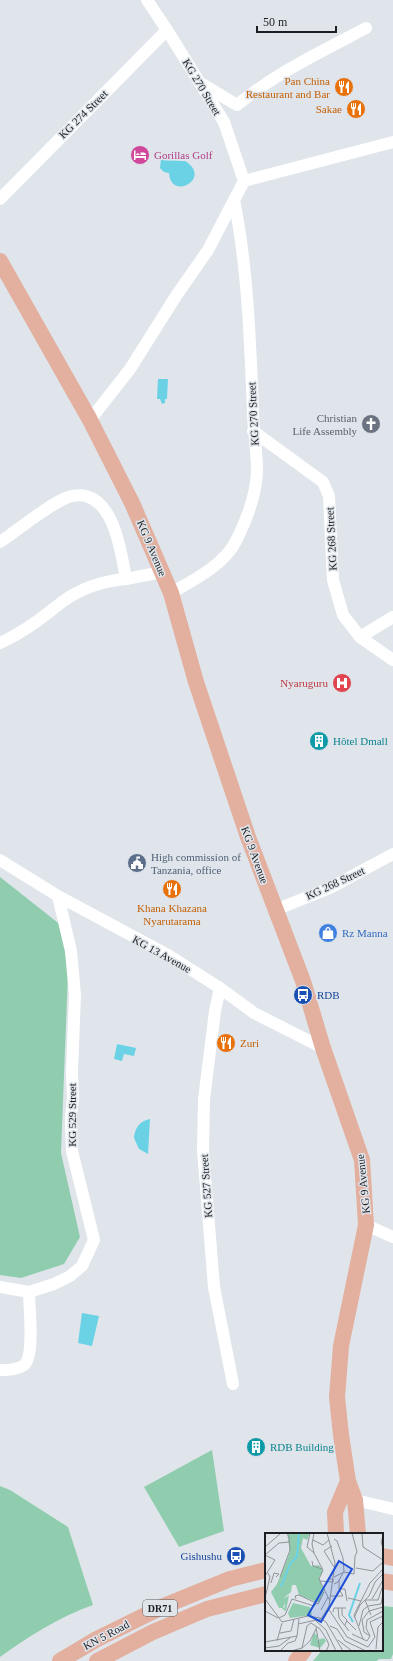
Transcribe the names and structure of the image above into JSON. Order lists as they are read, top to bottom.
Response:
{
  "streets": {
    "main road": ["KG 9 Avenue", "DR71", "KN 5 Road"],
    "street": [
      "KG 270 Street",
      "KG 274 Street",
      "KG 268 Street",
      "KG 13 Avenue",
      "KG 529 Street",
      "KG 527 Street"
    ]
  },
  "crossings": [
    ["KG 270 Street", "KG 274 Street"],
    ["KG 270 Street", "KG 268 Street"],
    ["KG 270 Street", "KG 9 Avenue"],
    ["KG 268 Street", "KG 9 Avenue"],
    ["KG 9 Avenue", "KG 13 Avenue"],
    ["KG 13 Avenue", "KG 529 Street"],
    ["KG 13 Avenue", "KG 527 Street"]
  ],
  "places": {
    "restaurant": [
      "Pan China Restaurant and Bar",
      "Sakae",
      "Khana Khazana Nyarutarama",
      "Zuri"
    ],
    "hotel": ["Gorillas Golf"],
    "church": ["Christian Life Assembly"],
    "hospital": ["Nyaruguru"],
    "building": ["Hôtel Dmall", "RDB Building"],
    "public building": ["High commission of Tanzania, office"],
    "shop": ["Rz Manna"],
    "bus stop": ["RDB", "Gishushu"]
  },
  "scale_bar": "50 m"
}
